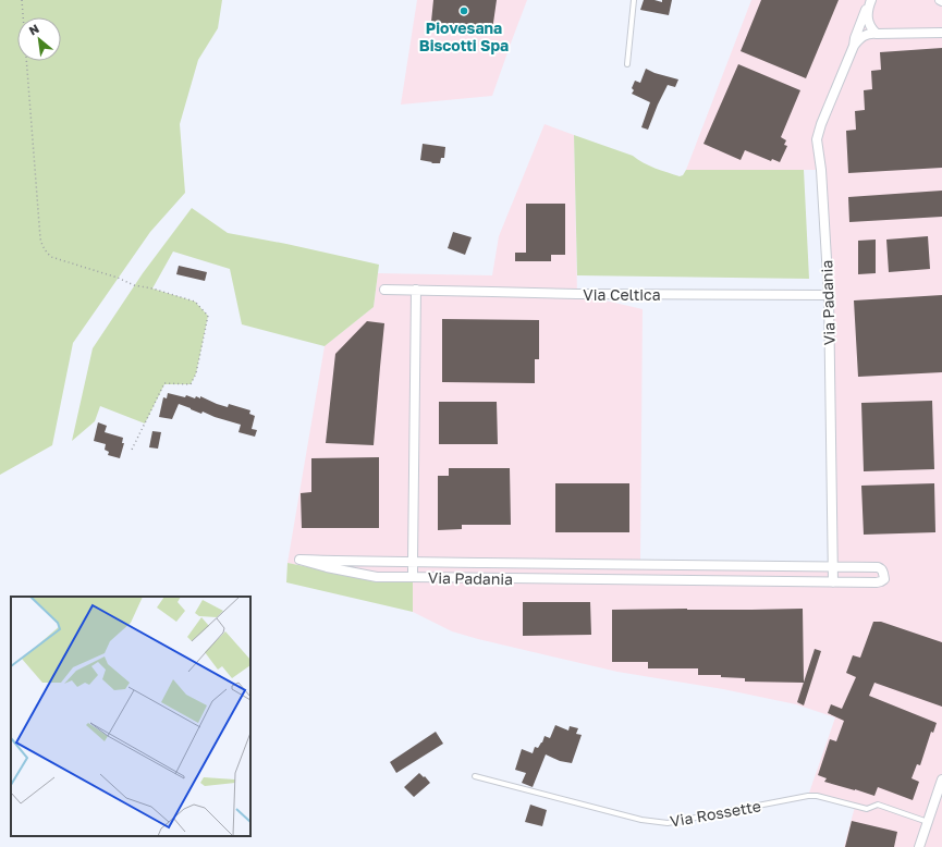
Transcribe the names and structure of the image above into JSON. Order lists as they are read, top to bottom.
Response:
{
  "streets": {
    "street": ["Via Celtica", "Via Padania"],
    "lane": ["Via Rossette"]
  },
  "crossings": [
    ["Via Celtica", "Via Padania"]
  ],
  "places": ["Piovesana Biscotti Spa"],
  "north": "top left"
}
